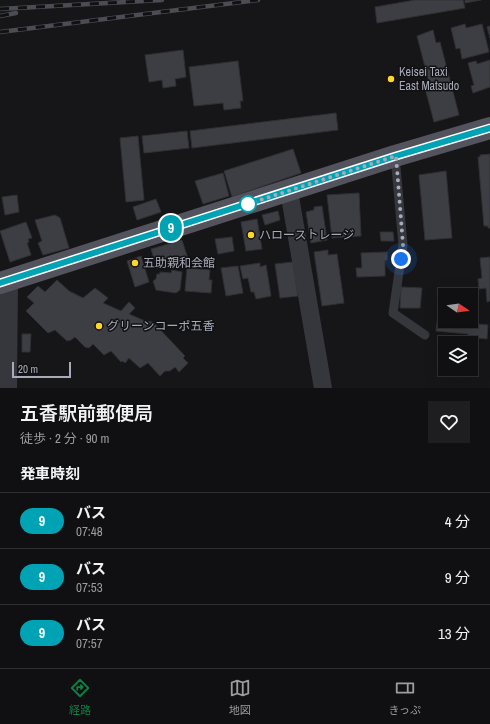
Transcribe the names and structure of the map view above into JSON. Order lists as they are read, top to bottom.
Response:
{
  "places": [
    "Keisei Taxi East Matsudo",
    "ハローストレージ",
    "五助親和会館",
    "グリーンコーポ五香"
  ],
  "lines": ["bus line 9"],
  "scale_bar": "20 m",
  "north": "right",
  "page": {
    "on_map": "9",
    "scale": "20 m",
    "heading": [
      ["五香駅前郵便局", "徒歩 · 2 分 · 90 m"],
      "発車時刻"
    ],
    "list": [
      {
        "mark": "9",
        "name": "バス",
        "note": "07:48",
        "value": "4 分"
      },
      {
        "mark": "9",
        "name": "バス",
        "note": "07:53",
        "value": "9 分"
      },
      {
        "mark": "9",
        "name": "バス",
        "note": "07:57",
        "value": "13 分"
      }
    ],
    "tabs": ["経路", "地図", "きっぷ"]
  }
}
